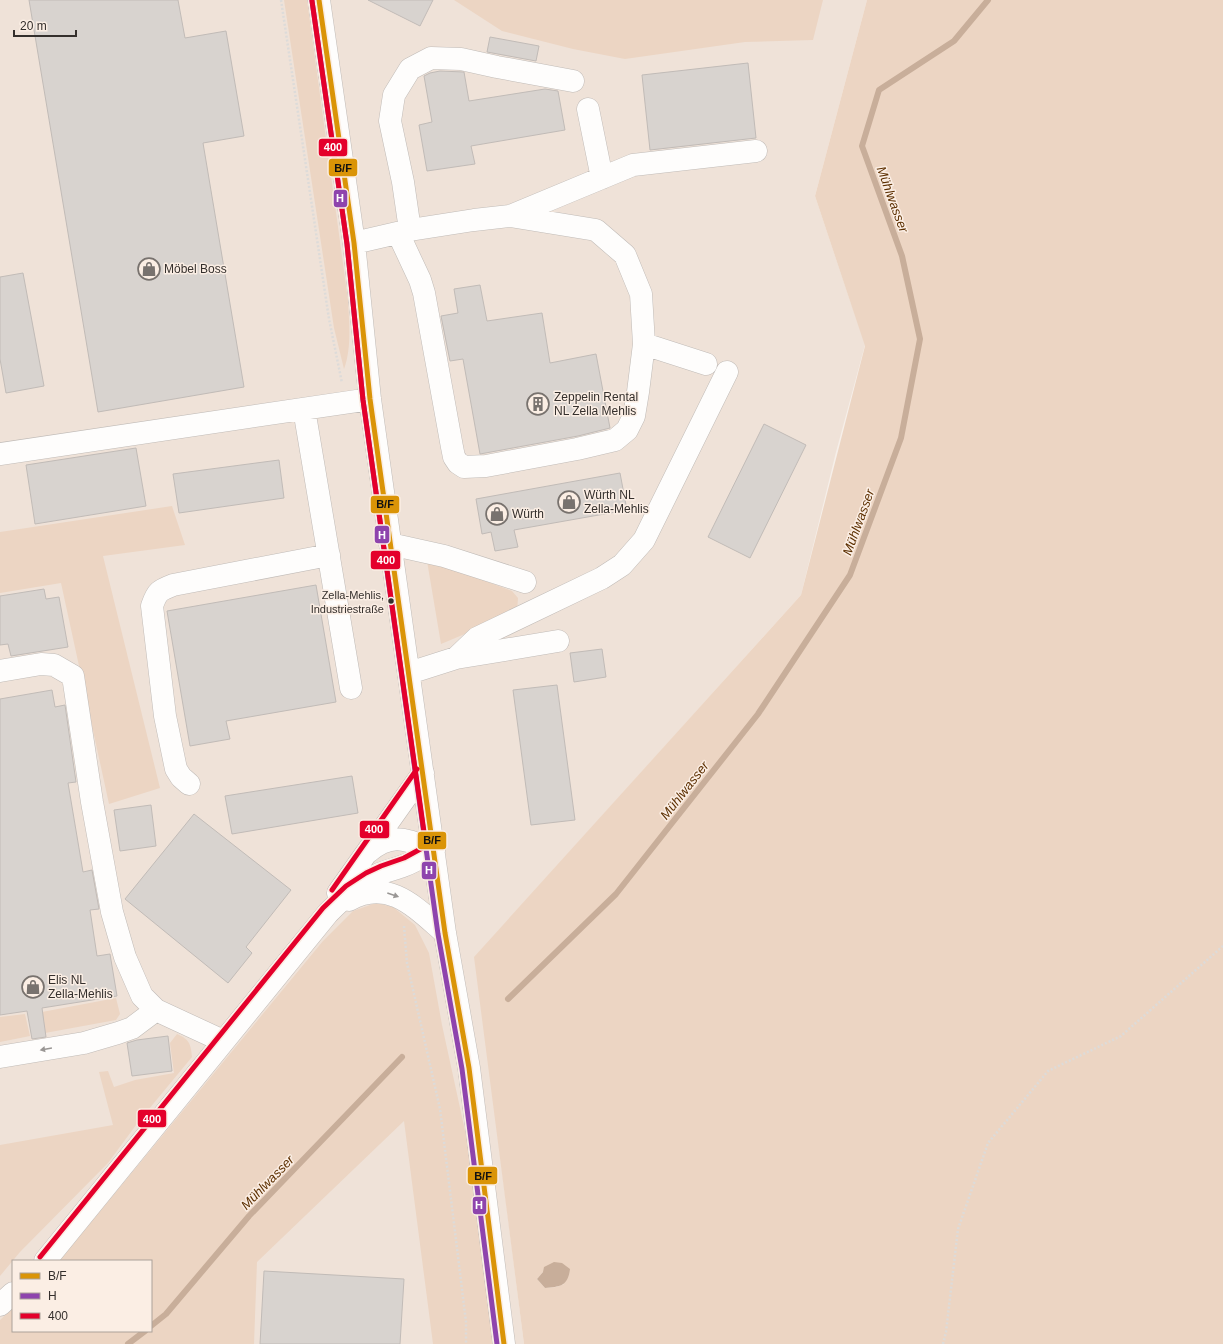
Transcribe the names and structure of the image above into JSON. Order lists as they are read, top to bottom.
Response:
{
  "water": ["Mühlwasser"],
  "places": {
    "shop": [
      "Möbel Boss",
      "Würth NL Zella-Mehlis",
      "Würth",
      "Elis NL Zella-Mehlis"
    ],
    "building": ["Zeppelin Rental NL Zella Mehlis"],
    "other": ["Zella-Mehlis, Industriestraße"]
  },
  "lines": ["transit line B/F", "transit line H", "transit line 400"],
  "legend": ["B/F", "H", "400"],
  "scale_bar": "20 m"
}
